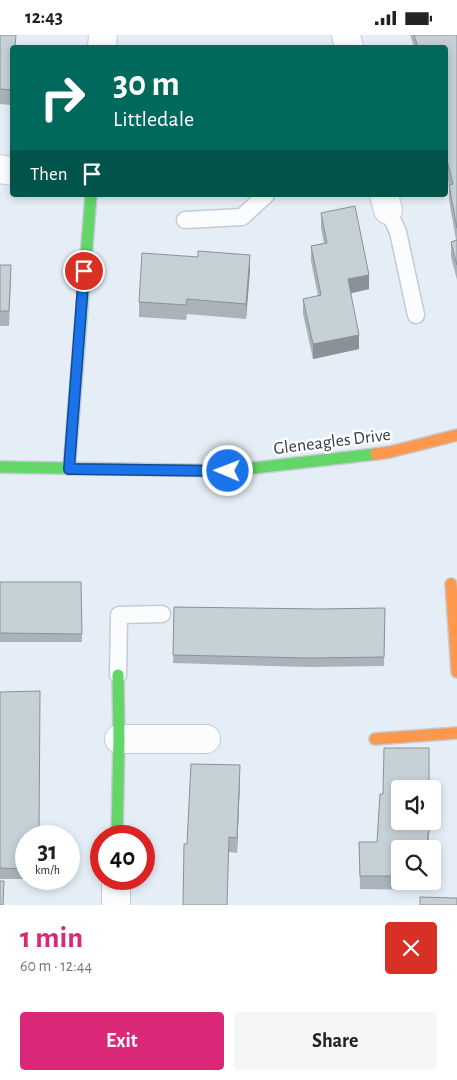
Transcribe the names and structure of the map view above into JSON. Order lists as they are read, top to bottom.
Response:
{
  "streets": {
    "street": ["Gleneagles Drive"]
  },
  "page": {
    "status": "12:43",
    "turn": ["30 m", "Littledale"],
    "then": "Then",
    "speed": "31 km/h",
    "limit": "40",
    "heading": ["1 min", "60 m · 12:44"],
    "buttons": ["Exit", "Share"]
  }
}
